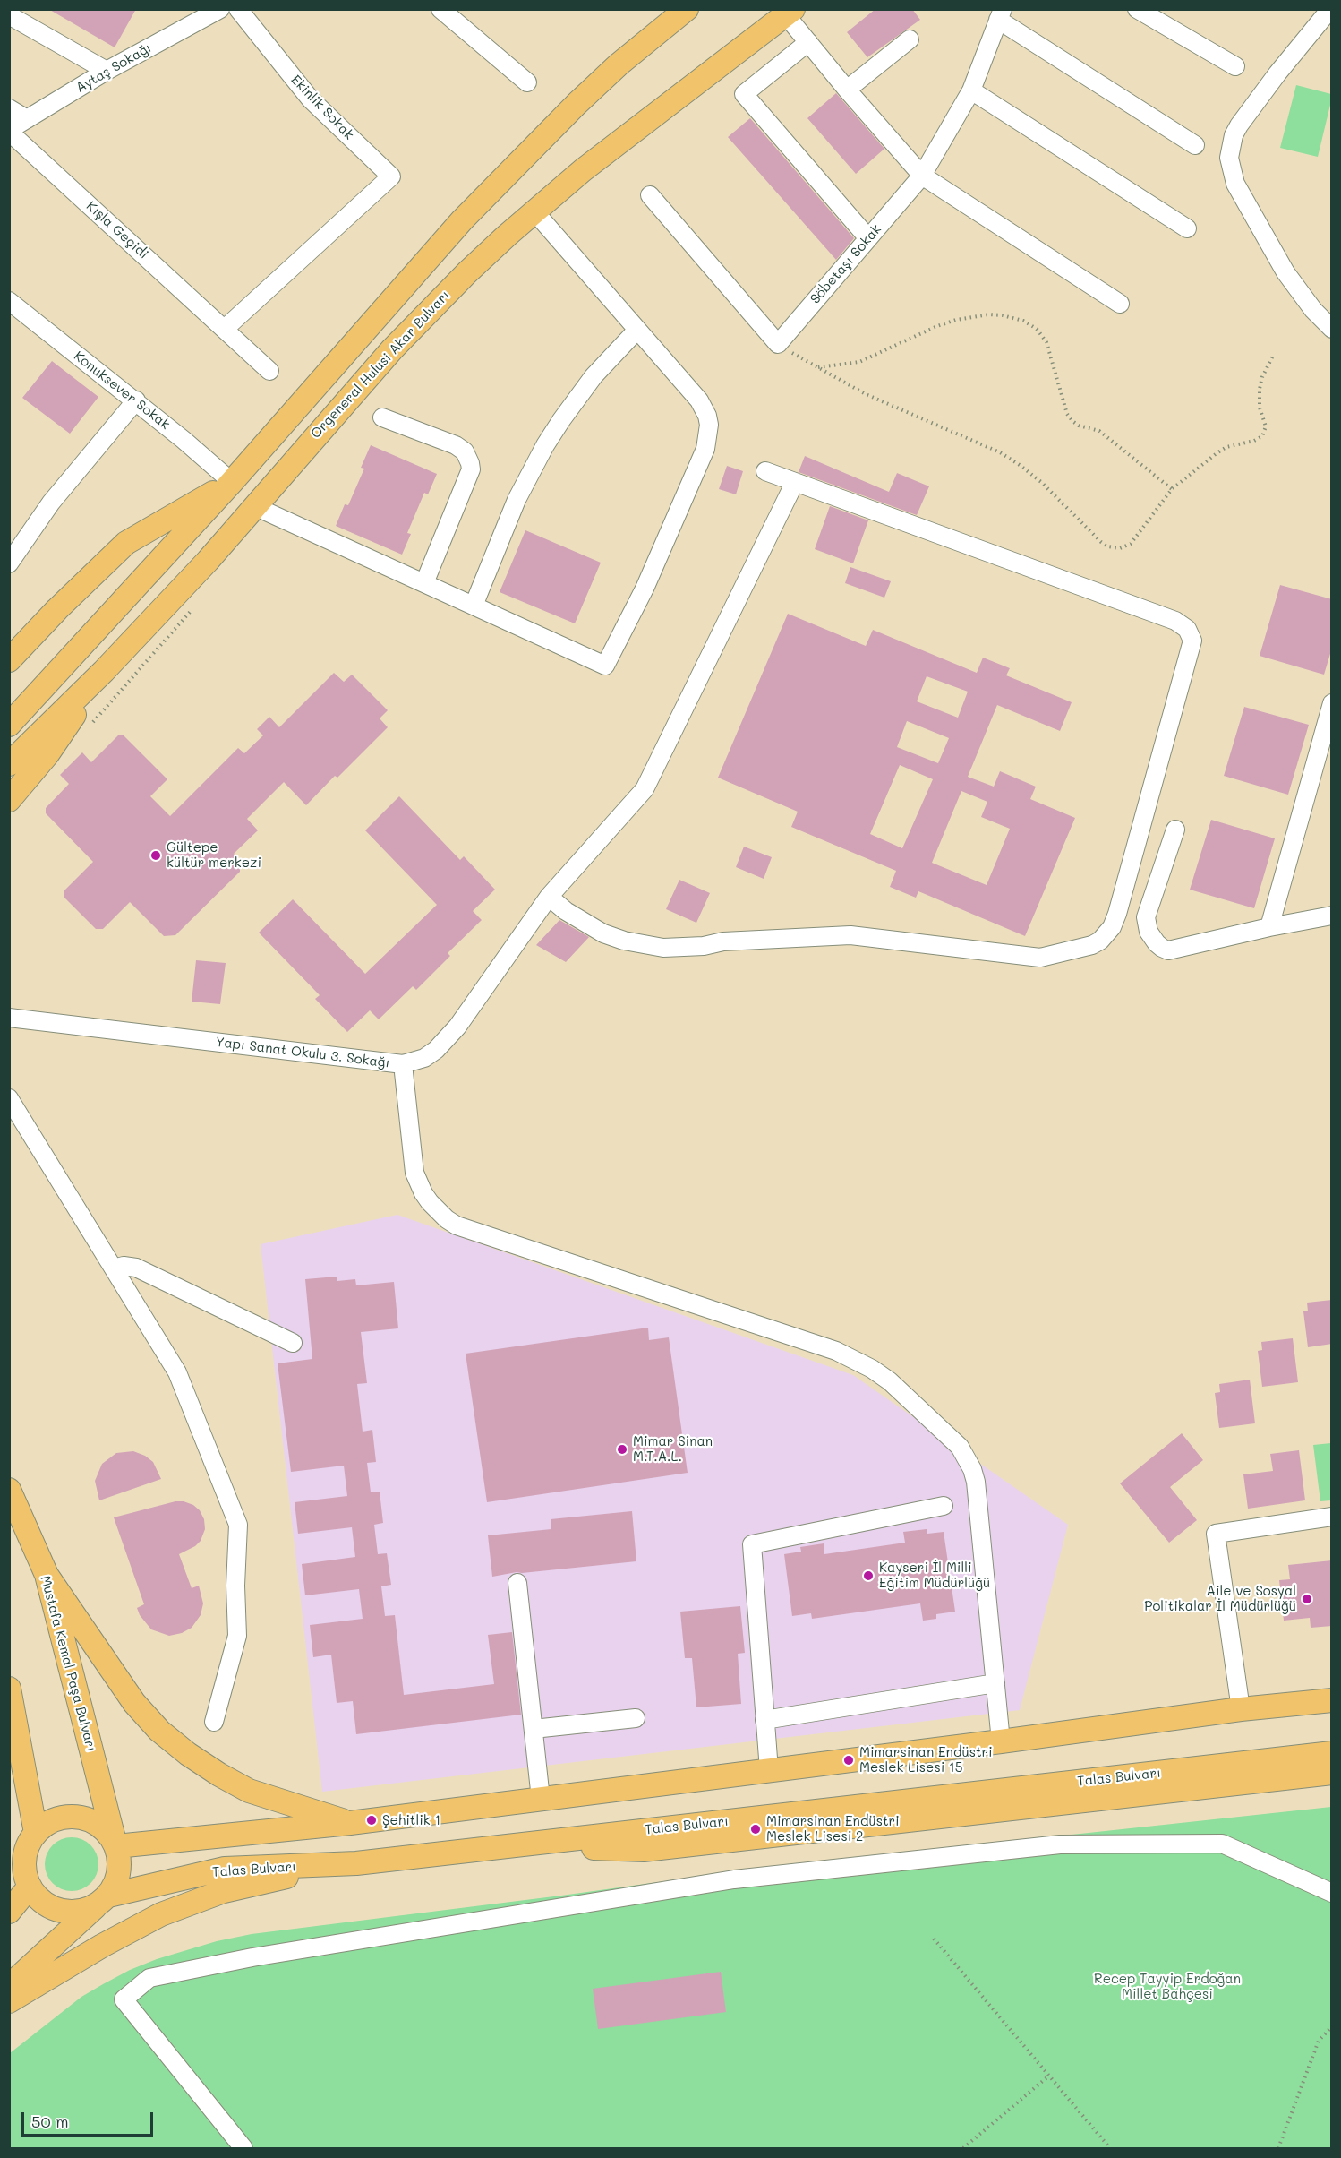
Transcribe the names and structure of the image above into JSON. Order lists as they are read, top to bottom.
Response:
{
  "streets": {
    "main road": ["Orgeneral Hulusi Akar Bulvarı", "Mustafa Kemal Paşa Bulvarı", "Talas Bulvarı"],
    "street": [
      "Aytaş Sokağı",
      "Ekinlik Sokak",
      "Kışla Geçidi",
      "Söbetaşı Sokak",
      "Konuksever Sokak",
      "Yapı Sanat Okulu 3. Sokağı"
    ]
  },
  "crossings": [
    ["Aytaş Sokağı", "Kışla Geçidi"],
    ["Ekinlik Sokak", "Kışla Geçidi"],
    ["Mustafa Kemal Paşa Bulvarı", "Talas Bulvarı"]
  ],
  "parks": ["Recep Tayyip Erdoğan Millet Bahçesi"],
  "places": [
    "Gültepe kültür merkezi",
    "Mimar Sinan M.T.A.L.",
    "Kayseri İl Milli Eğitim Müdürlüğü",
    "Aile ve Sosyal Politikalar İl Müdürlüğü",
    "Mimarsinan Endüstri Meslek Lisesi 15",
    "Şehitlik 1",
    "Mimarsinan Endüstri Meslek Lisesi 2"
  ],
  "scale_bar": "50 m"
}
